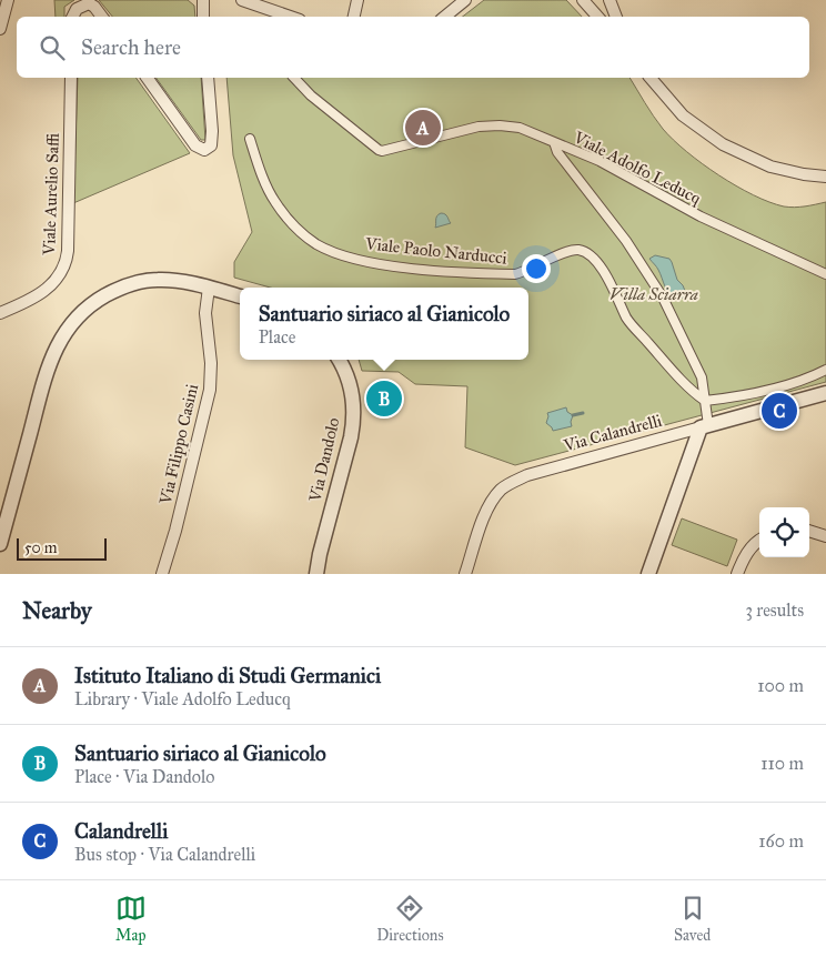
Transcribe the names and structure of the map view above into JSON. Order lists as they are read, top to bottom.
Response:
{
  "streets": {
    "street": [
      "Viale Adolfo Leducq",
      "Viale Aurelio Saffi",
      "Viale Paolo Narducci",
      "Via Calandrelli",
      "Via Filippo Casini",
      "Via Dandolo"
    ]
  },
  "parks": ["Villa Sciarra"],
  "scale_bar": "50 m",
  "page": {
    "search": "Search here",
    "pins": ["A", "B", "C"],
    "popup": ["Santuario siriaco al Gianicolo", "Place"],
    "scale": "50 m",
    "heading": ["Nearby", "3 results"],
    "list": [
      {
        "mark": "A",
        "name": "Istituto Italiano di Studi Germanici",
        "note": "Library · Viale Adolfo Leducq",
        "value": "100 m"
      },
      {
        "mark": "B",
        "name": "Santuario siriaco al Gianicolo",
        "note": "Place · Via Dandolo",
        "value": "110 m"
      },
      {
        "mark": "C",
        "name": "Calandrelli",
        "note": "Bus stop · Via Calandrelli",
        "value": "160 m"
      }
    ],
    "nav": ["Map", "Directions", "Saved"]
  }
}
